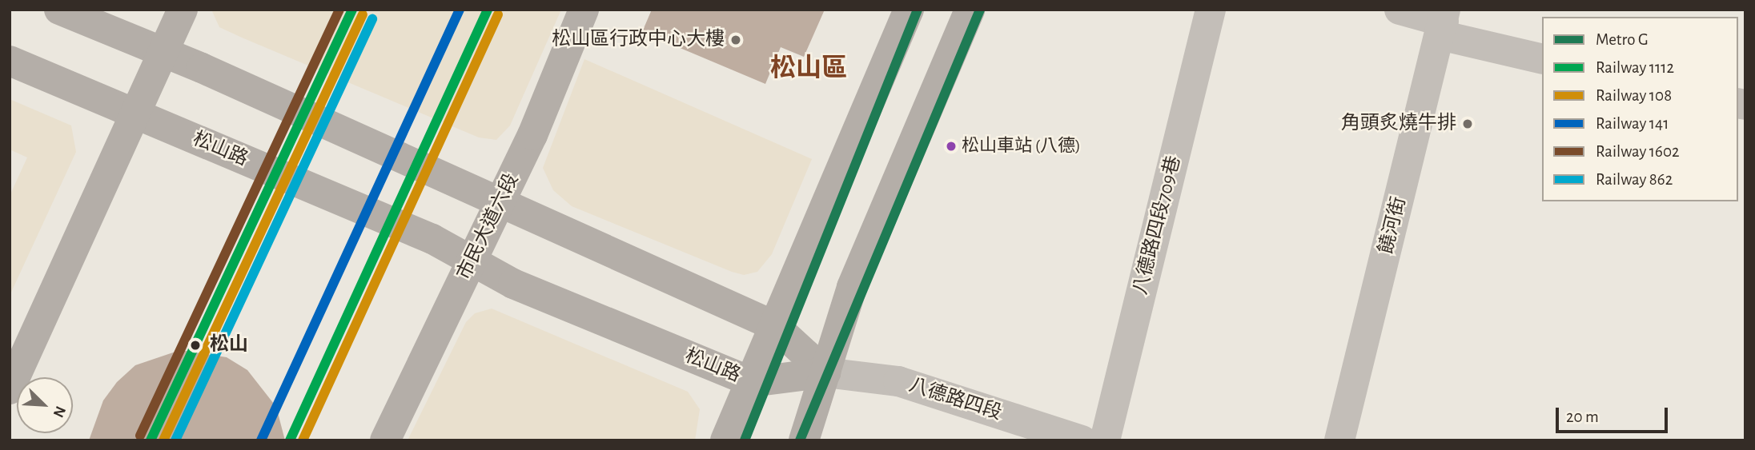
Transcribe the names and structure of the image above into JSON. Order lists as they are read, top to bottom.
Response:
{
  "streets": {
    "main road": ["松山路", "市民大道六段"],
    "street": ["八德路四段709巷", "饒河街", "八德路四段"]
  },
  "crossings": [
    ["松山路", "市民大道六段"],
    ["松山路", "八德路四段"]
  ],
  "districts": ["松山區"],
  "places": [
    "松山區行政中心大樓",
    "角頭炙燒牛排",
    "松山車站 (八德)",
    "松山"
  ],
  "lines": [
    "metro line G",
    "rail line 1112",
    "rail line 141",
    "rail line 1602",
    "rail line 108",
    "rail line 862"
  ],
  "legend": [
    "Metro G",
    "Railway 1112",
    "Railway 108",
    "Railway 141",
    "Railway 1602",
    "Railway 862"
  ],
  "scale_bar": "20 m",
  "north": "bottom right"
}
